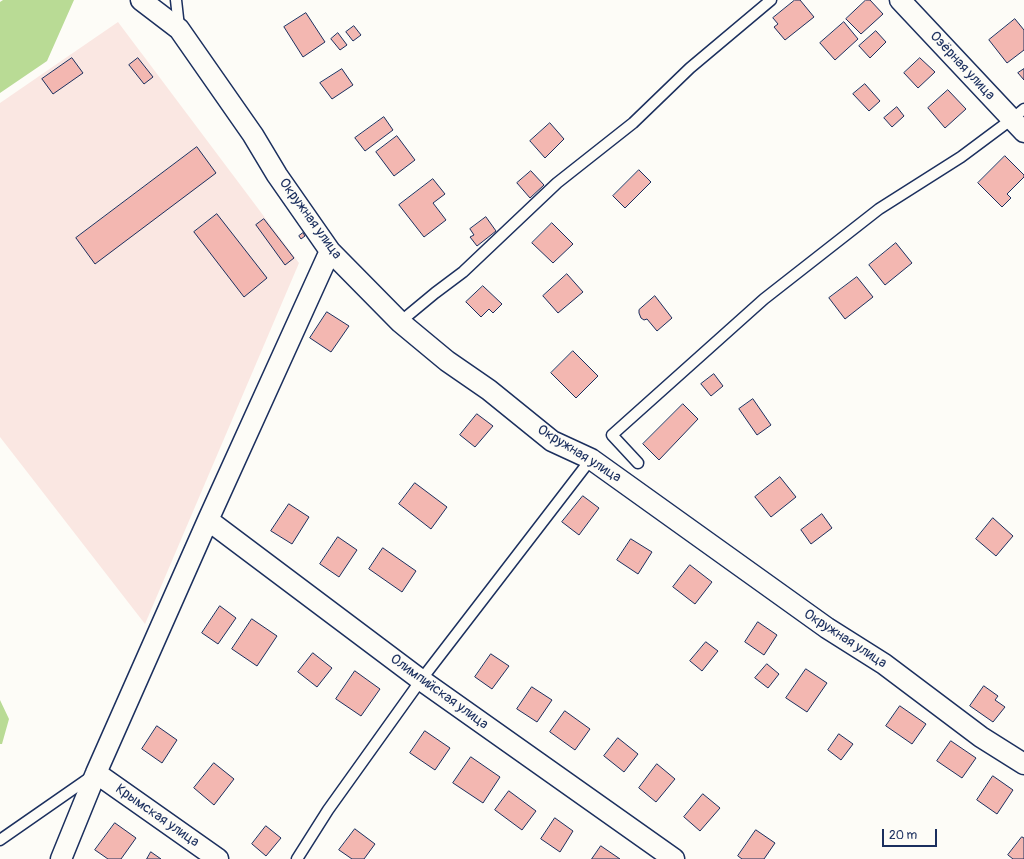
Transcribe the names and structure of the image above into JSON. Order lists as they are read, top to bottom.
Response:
{
  "streets": {
    "street": [
      "Озёрная улица",
      "Окружная улица",
      "Олимпийская улица",
      "Крымская улица"
    ]
  },
  "scale_bar": "20 m"
}
